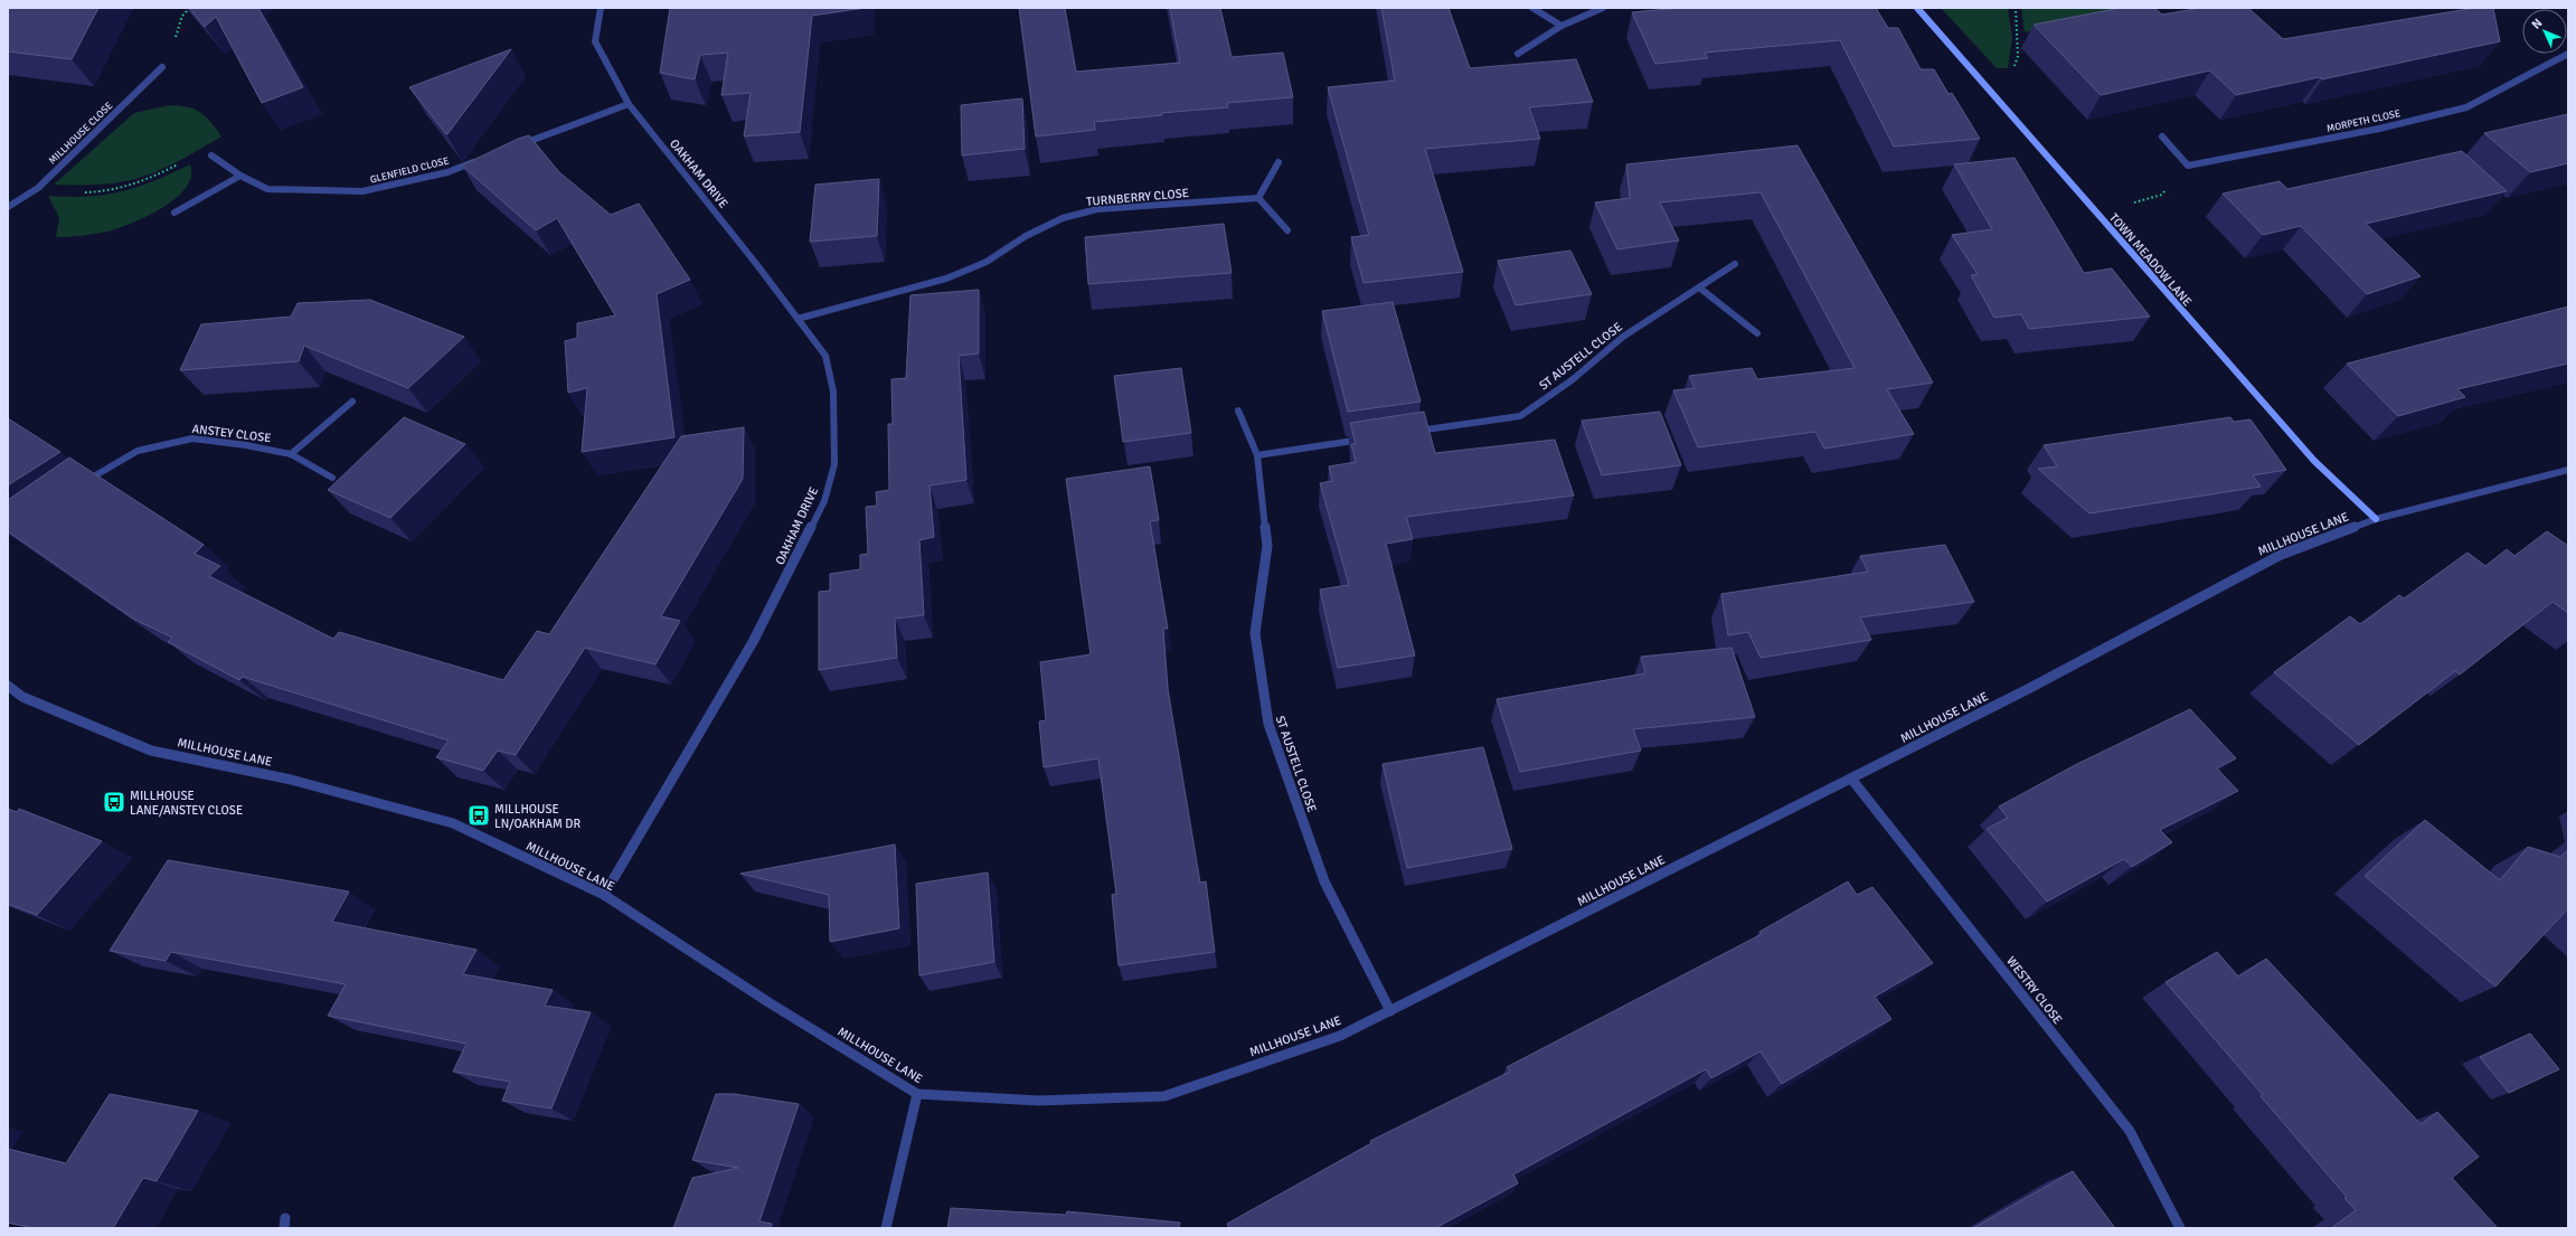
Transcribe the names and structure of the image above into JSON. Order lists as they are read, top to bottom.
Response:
{
  "streets": {
    "street": [
      "MORPETH CLOSE",
      "MILLHOUSE CLOSE",
      "GLENFIELD CLOSE",
      "OAKHAM DRIVE",
      "TURNBERRY CLOSE",
      "TOWN MEADOW LANE",
      "ST AUSTELL CLOSE",
      "ANSTEY CLOSE",
      "MILLHOUSE LANE",
      "WESTRY CLOSE"
    ]
  },
  "crossings": [
    ["OAKHAM DRIVE", "TURNBERRY CLOSE"],
    ["OAKHAM DRIVE", "MILLHOUSE LANE"],
    ["TOWN MEADOW LANE", "MILLHOUSE LANE"],
    ["ST AUSTELL CLOSE", "MILLHOUSE LANE"],
    ["MILLHOUSE LANE", "WESTRY CLOSE"]
  ],
  "places": {
    "bus stop": ["MILLHOUSE LANE/ANSTEY CLOSE", "MILLHOUSE LN/OAKHAM DR"]
  },
  "north": "top left"
}
